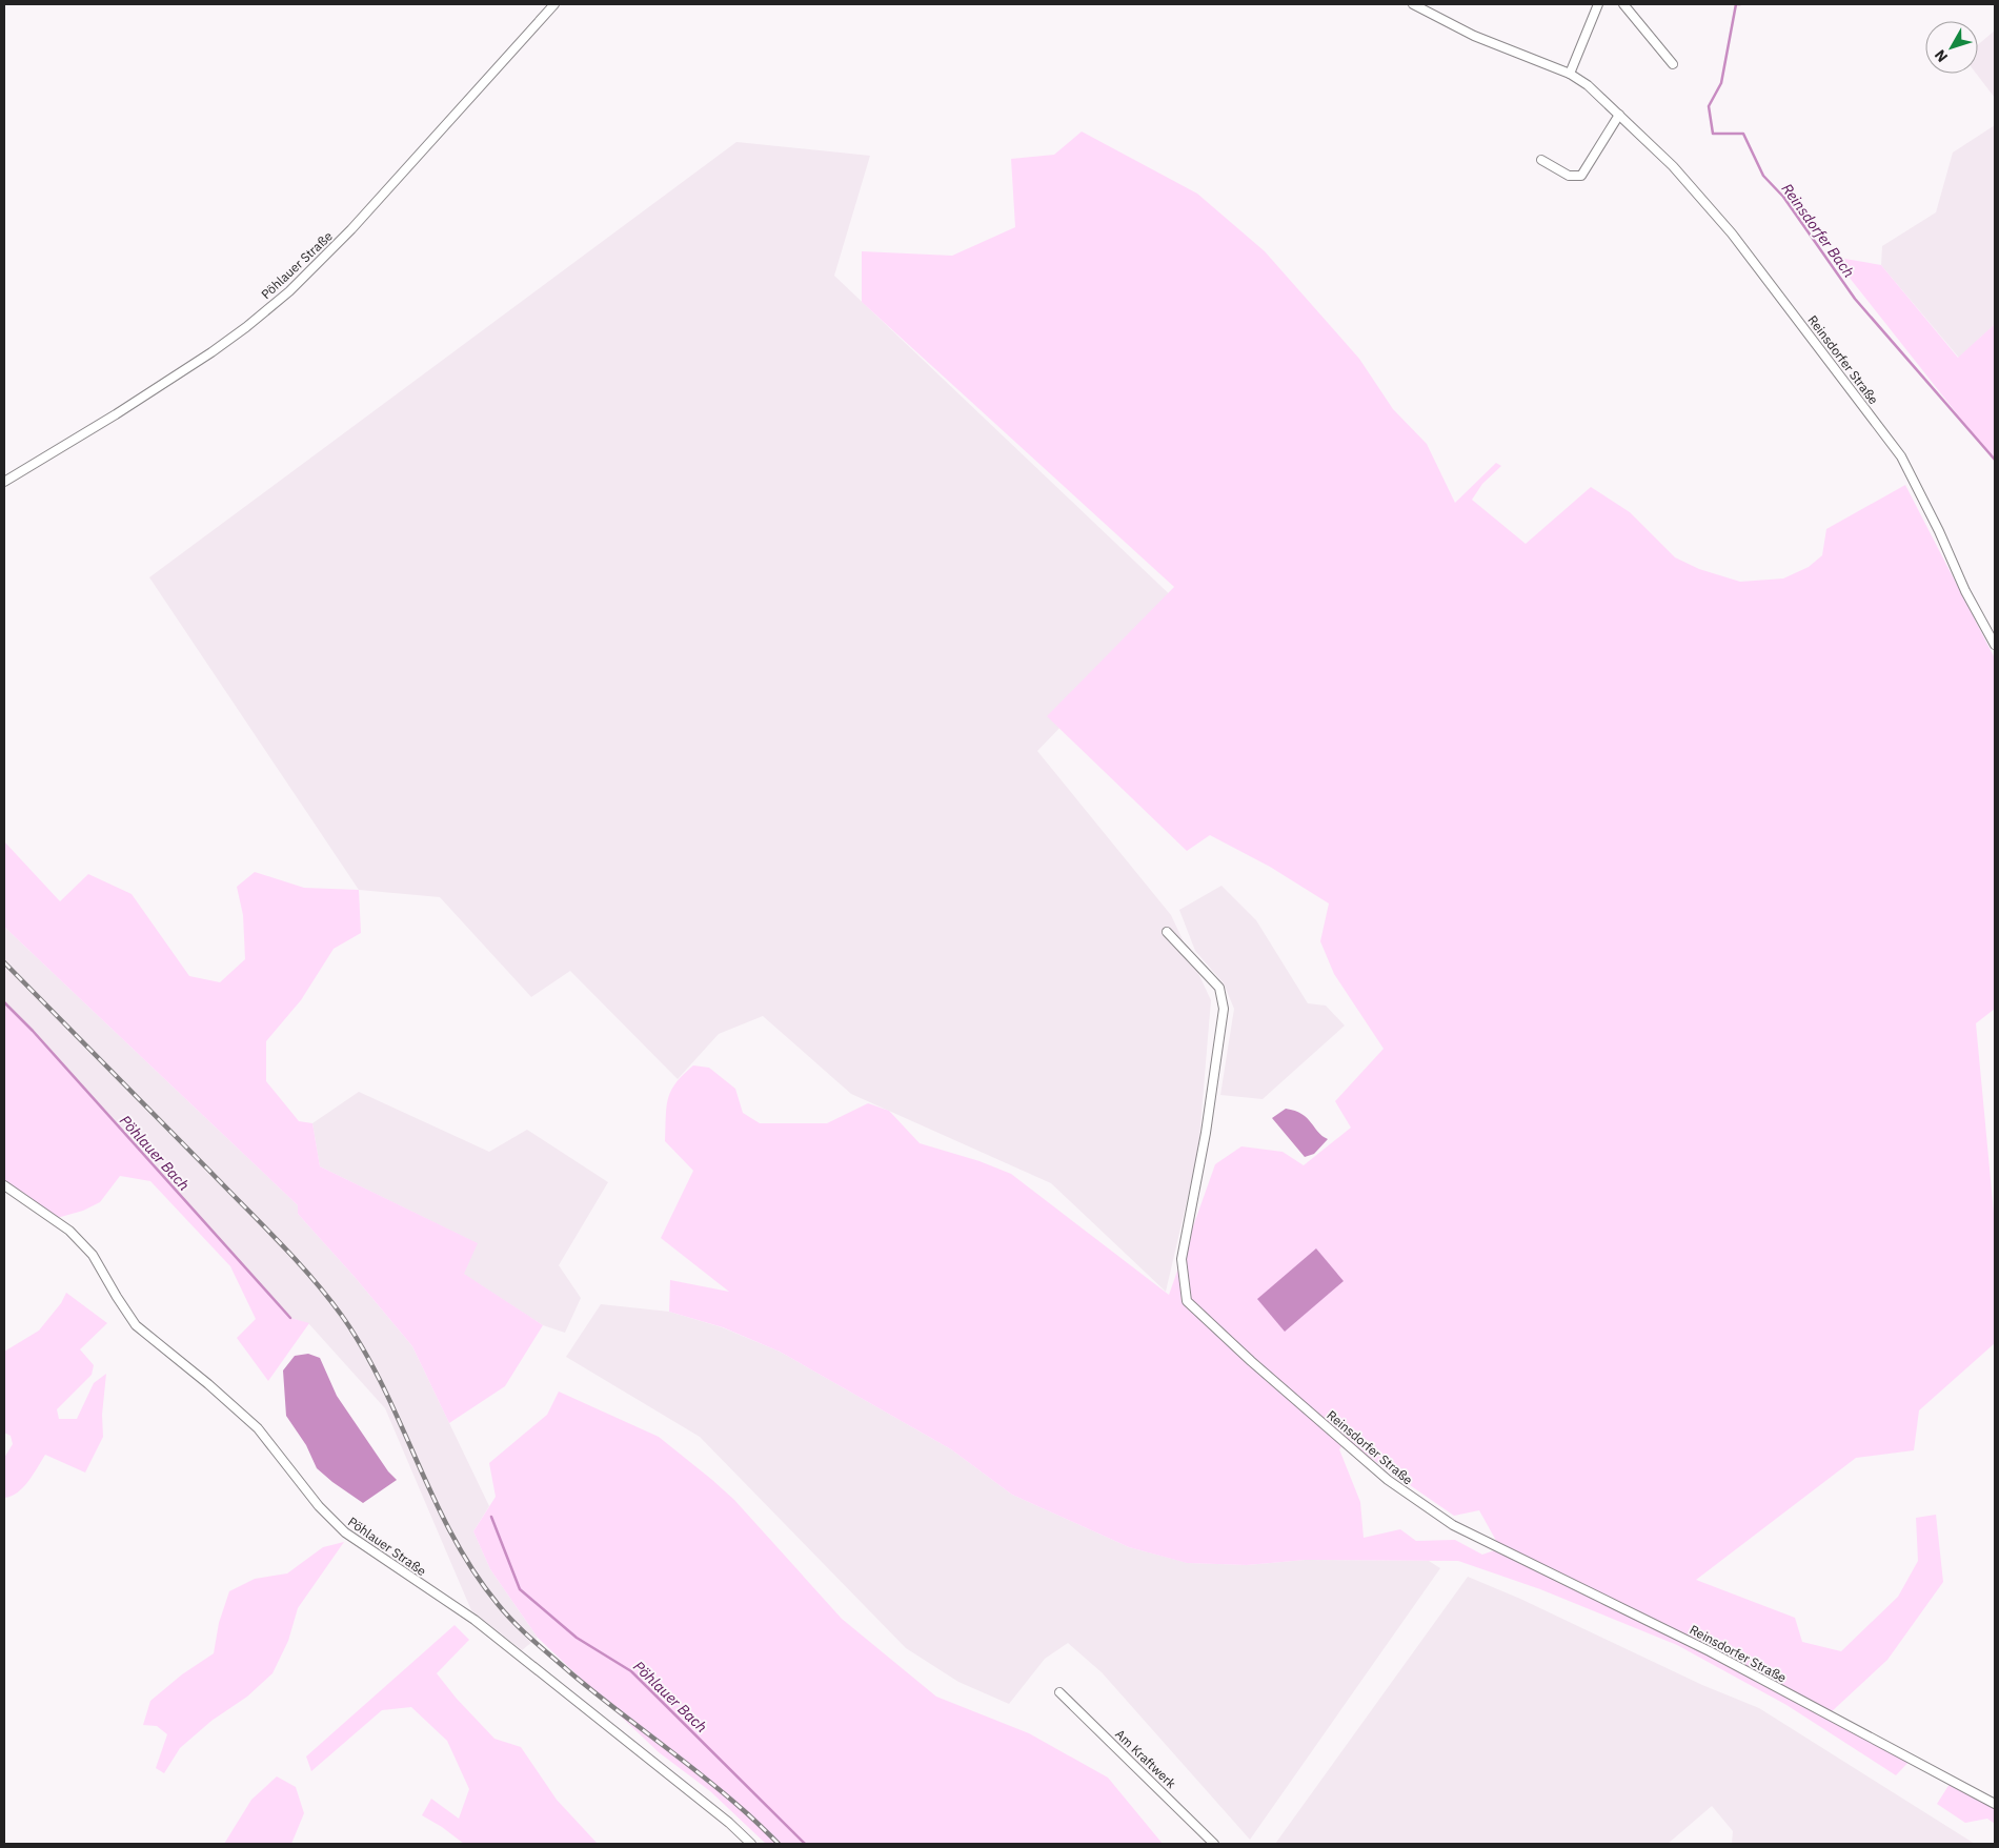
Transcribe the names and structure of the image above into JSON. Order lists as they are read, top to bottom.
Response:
{
  "streets": {
    "street": ["Pöhlauer Straße", "Reinsdorfer Straße", "Am Kraftwerk"]
  },
  "water": ["Reinsdorfer Bach", "Pöhlauer Bach"],
  "north": "bottom left"
}
